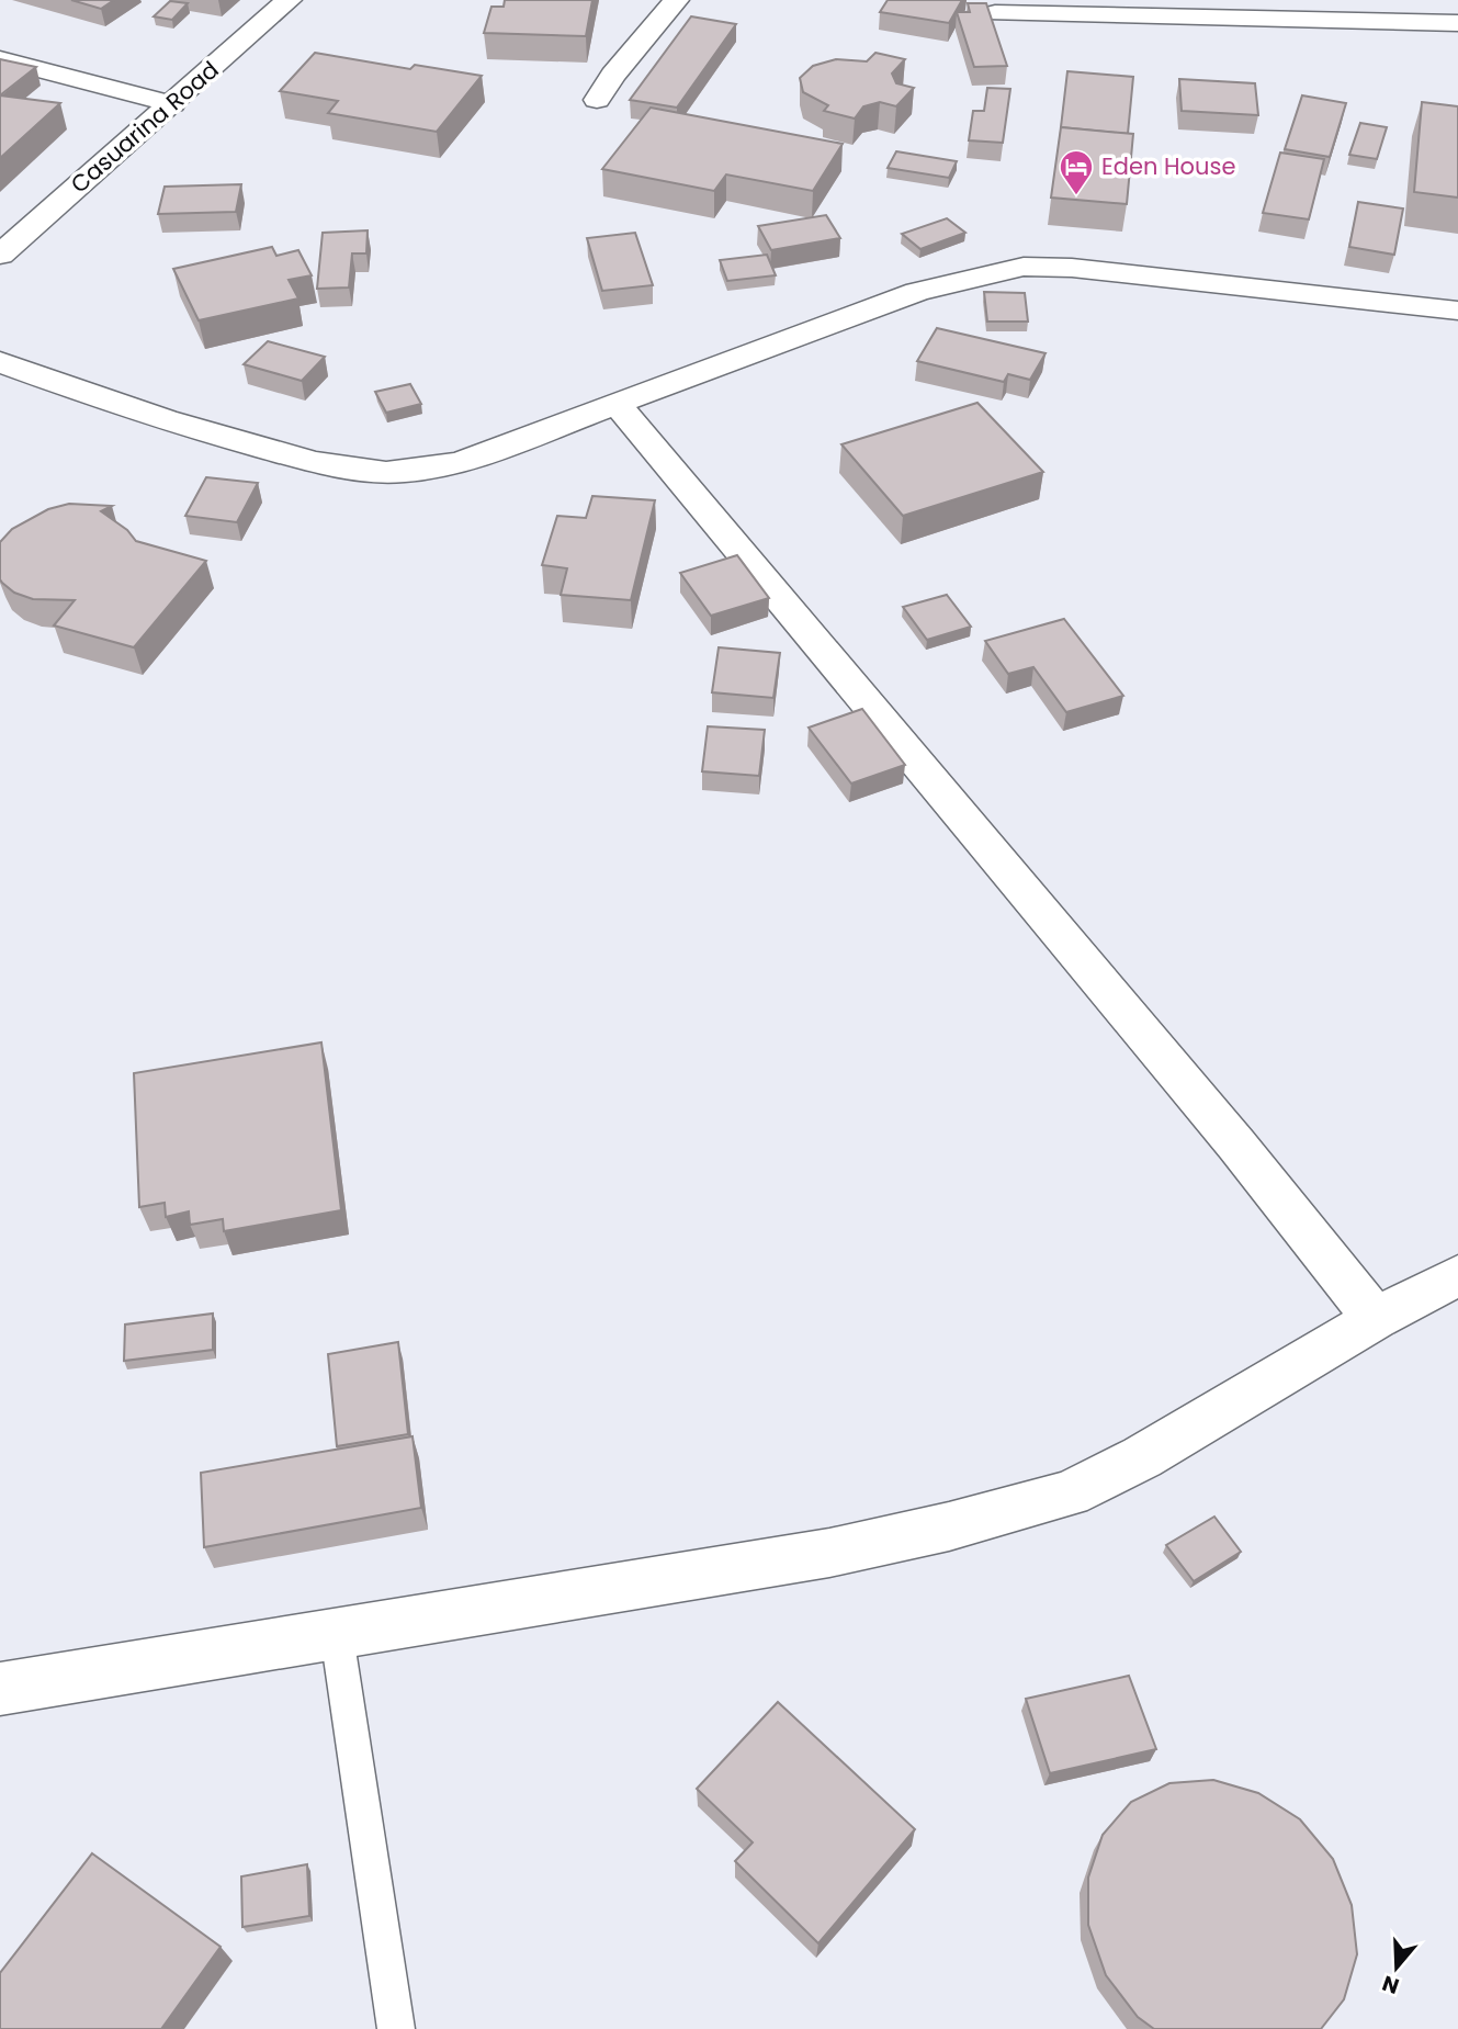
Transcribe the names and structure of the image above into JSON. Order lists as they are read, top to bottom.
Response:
{
  "streets": {
    "street": ["Casuarina Road"]
  },
  "places": {
    "hotel": ["Eden House"]
  },
  "north": "bottom"
}
